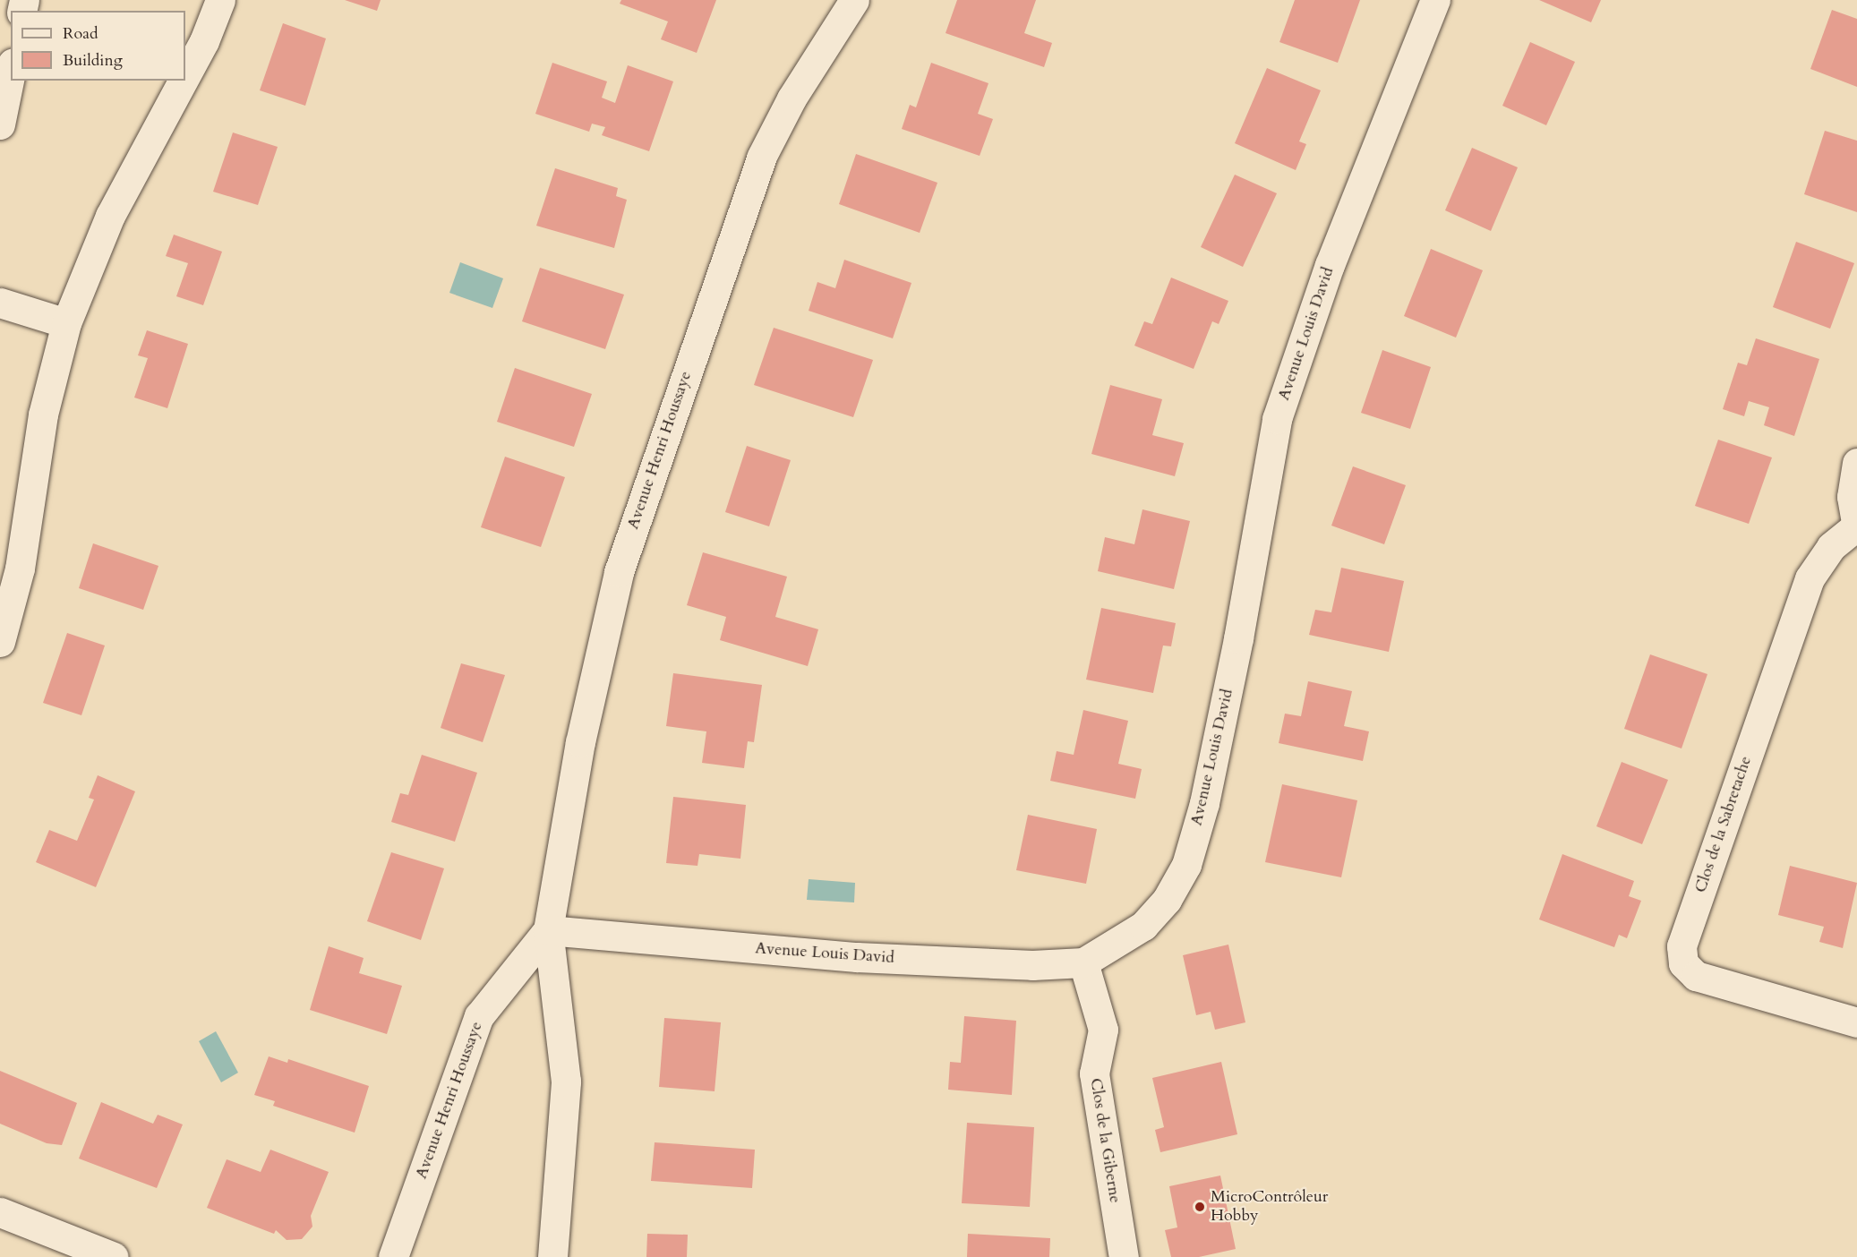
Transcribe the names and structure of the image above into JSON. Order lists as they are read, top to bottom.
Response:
{
  "streets": {
    "street": [
      "Avenue Louis David",
      "Avenue Henri Houssaye",
      "Clos de la Sabretache",
      "Clos de la Giberne"
    ]
  },
  "crossings": [
    ["Avenue Louis David", "Avenue Henri Houssaye"],
    ["Avenue Louis David", "Clos de la Giberne"]
  ],
  "places": ["MicroContrôleur Hobby"],
  "legend": ["Road", "Building"]
}
